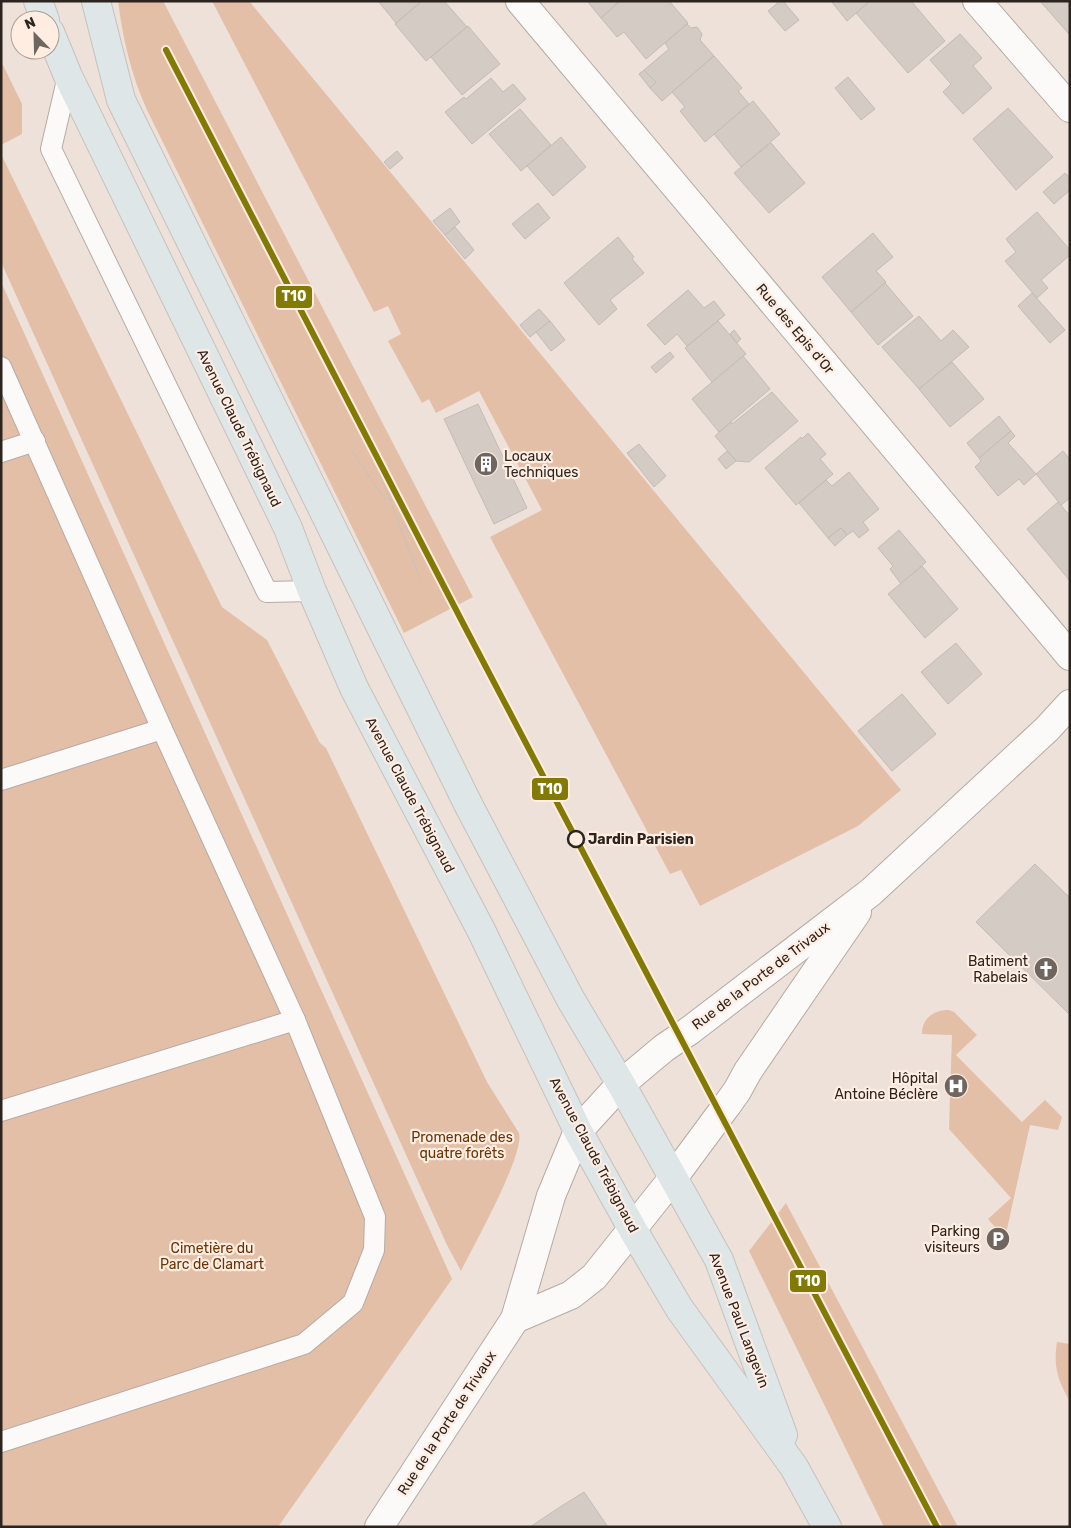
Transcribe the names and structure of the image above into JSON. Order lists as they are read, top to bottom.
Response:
{
  "streets": {
    "main road": ["Avenue Claude Trébignaud", "Avenue Paul Langevin"],
    "street": ["Rue des Epis d'Or", "Rue de la Porte de Trivaux"]
  },
  "crossings": [
    ["Avenue Claude Trébignaud", "Rue de la Porte de Trivaux"],
    ["Avenue Claude Trébignaud", "Avenue Paul Langevin"],
    ["Rue de la Porte de Trivaux", "Avenue Paul Langevin"]
  ],
  "parks": ["Promenade des quatre forêts", "Cimetière du Parc de Clamart"],
  "places": {
    "building": ["Locaux Techniques"],
    "other": ["Jardin Parisien"],
    "church": ["Batiment Rabelais"],
    "hospital": ["Hôpital Antoine Béclère"],
    "parking": ["Parking visiteurs"]
  },
  "lines": ["transit line T10"],
  "north": "top left"
}
